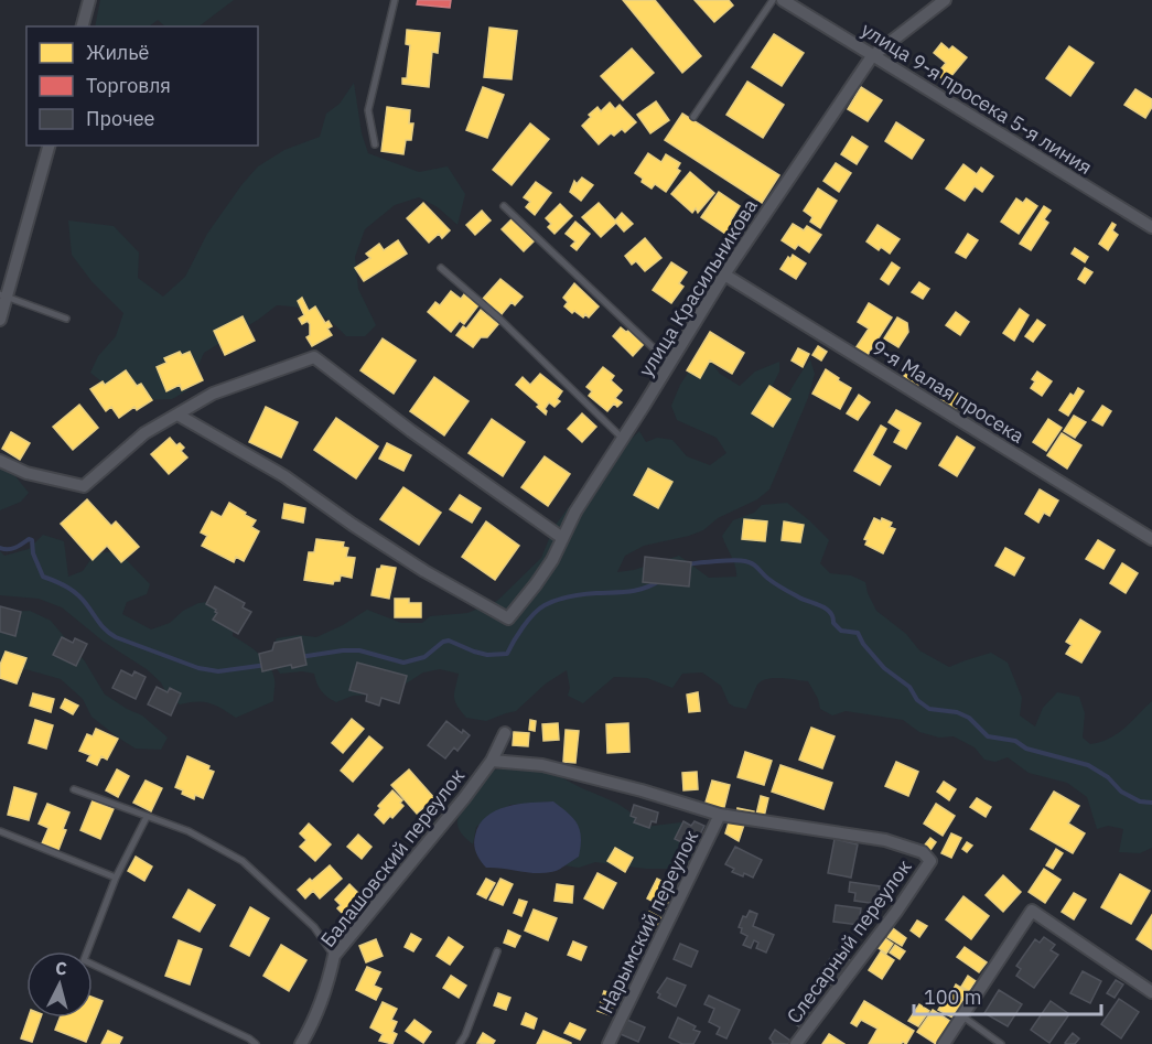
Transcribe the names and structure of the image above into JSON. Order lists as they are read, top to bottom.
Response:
{
  "streets": {
    "street": [
      "улица 9-я просека 5-я линия",
      "улица Красильникова",
      "9-я Малая просека",
      "Балашовский переулок",
      "Нарымский переулок",
      "Слесарный переулок"
    ]
  },
  "crossings": [
    ["улица 9-я просека 5-я линия", "улица Красильникова"],
    ["улица Красильникова", "9-я Малая просека"],
    ["Нарымский переулок", "Слесарный переулок"]
  ],
  "legend": ["Жильё", "Торговля", "Прочее"],
  "scale_bar": "100 m",
  "north": "top"
}
